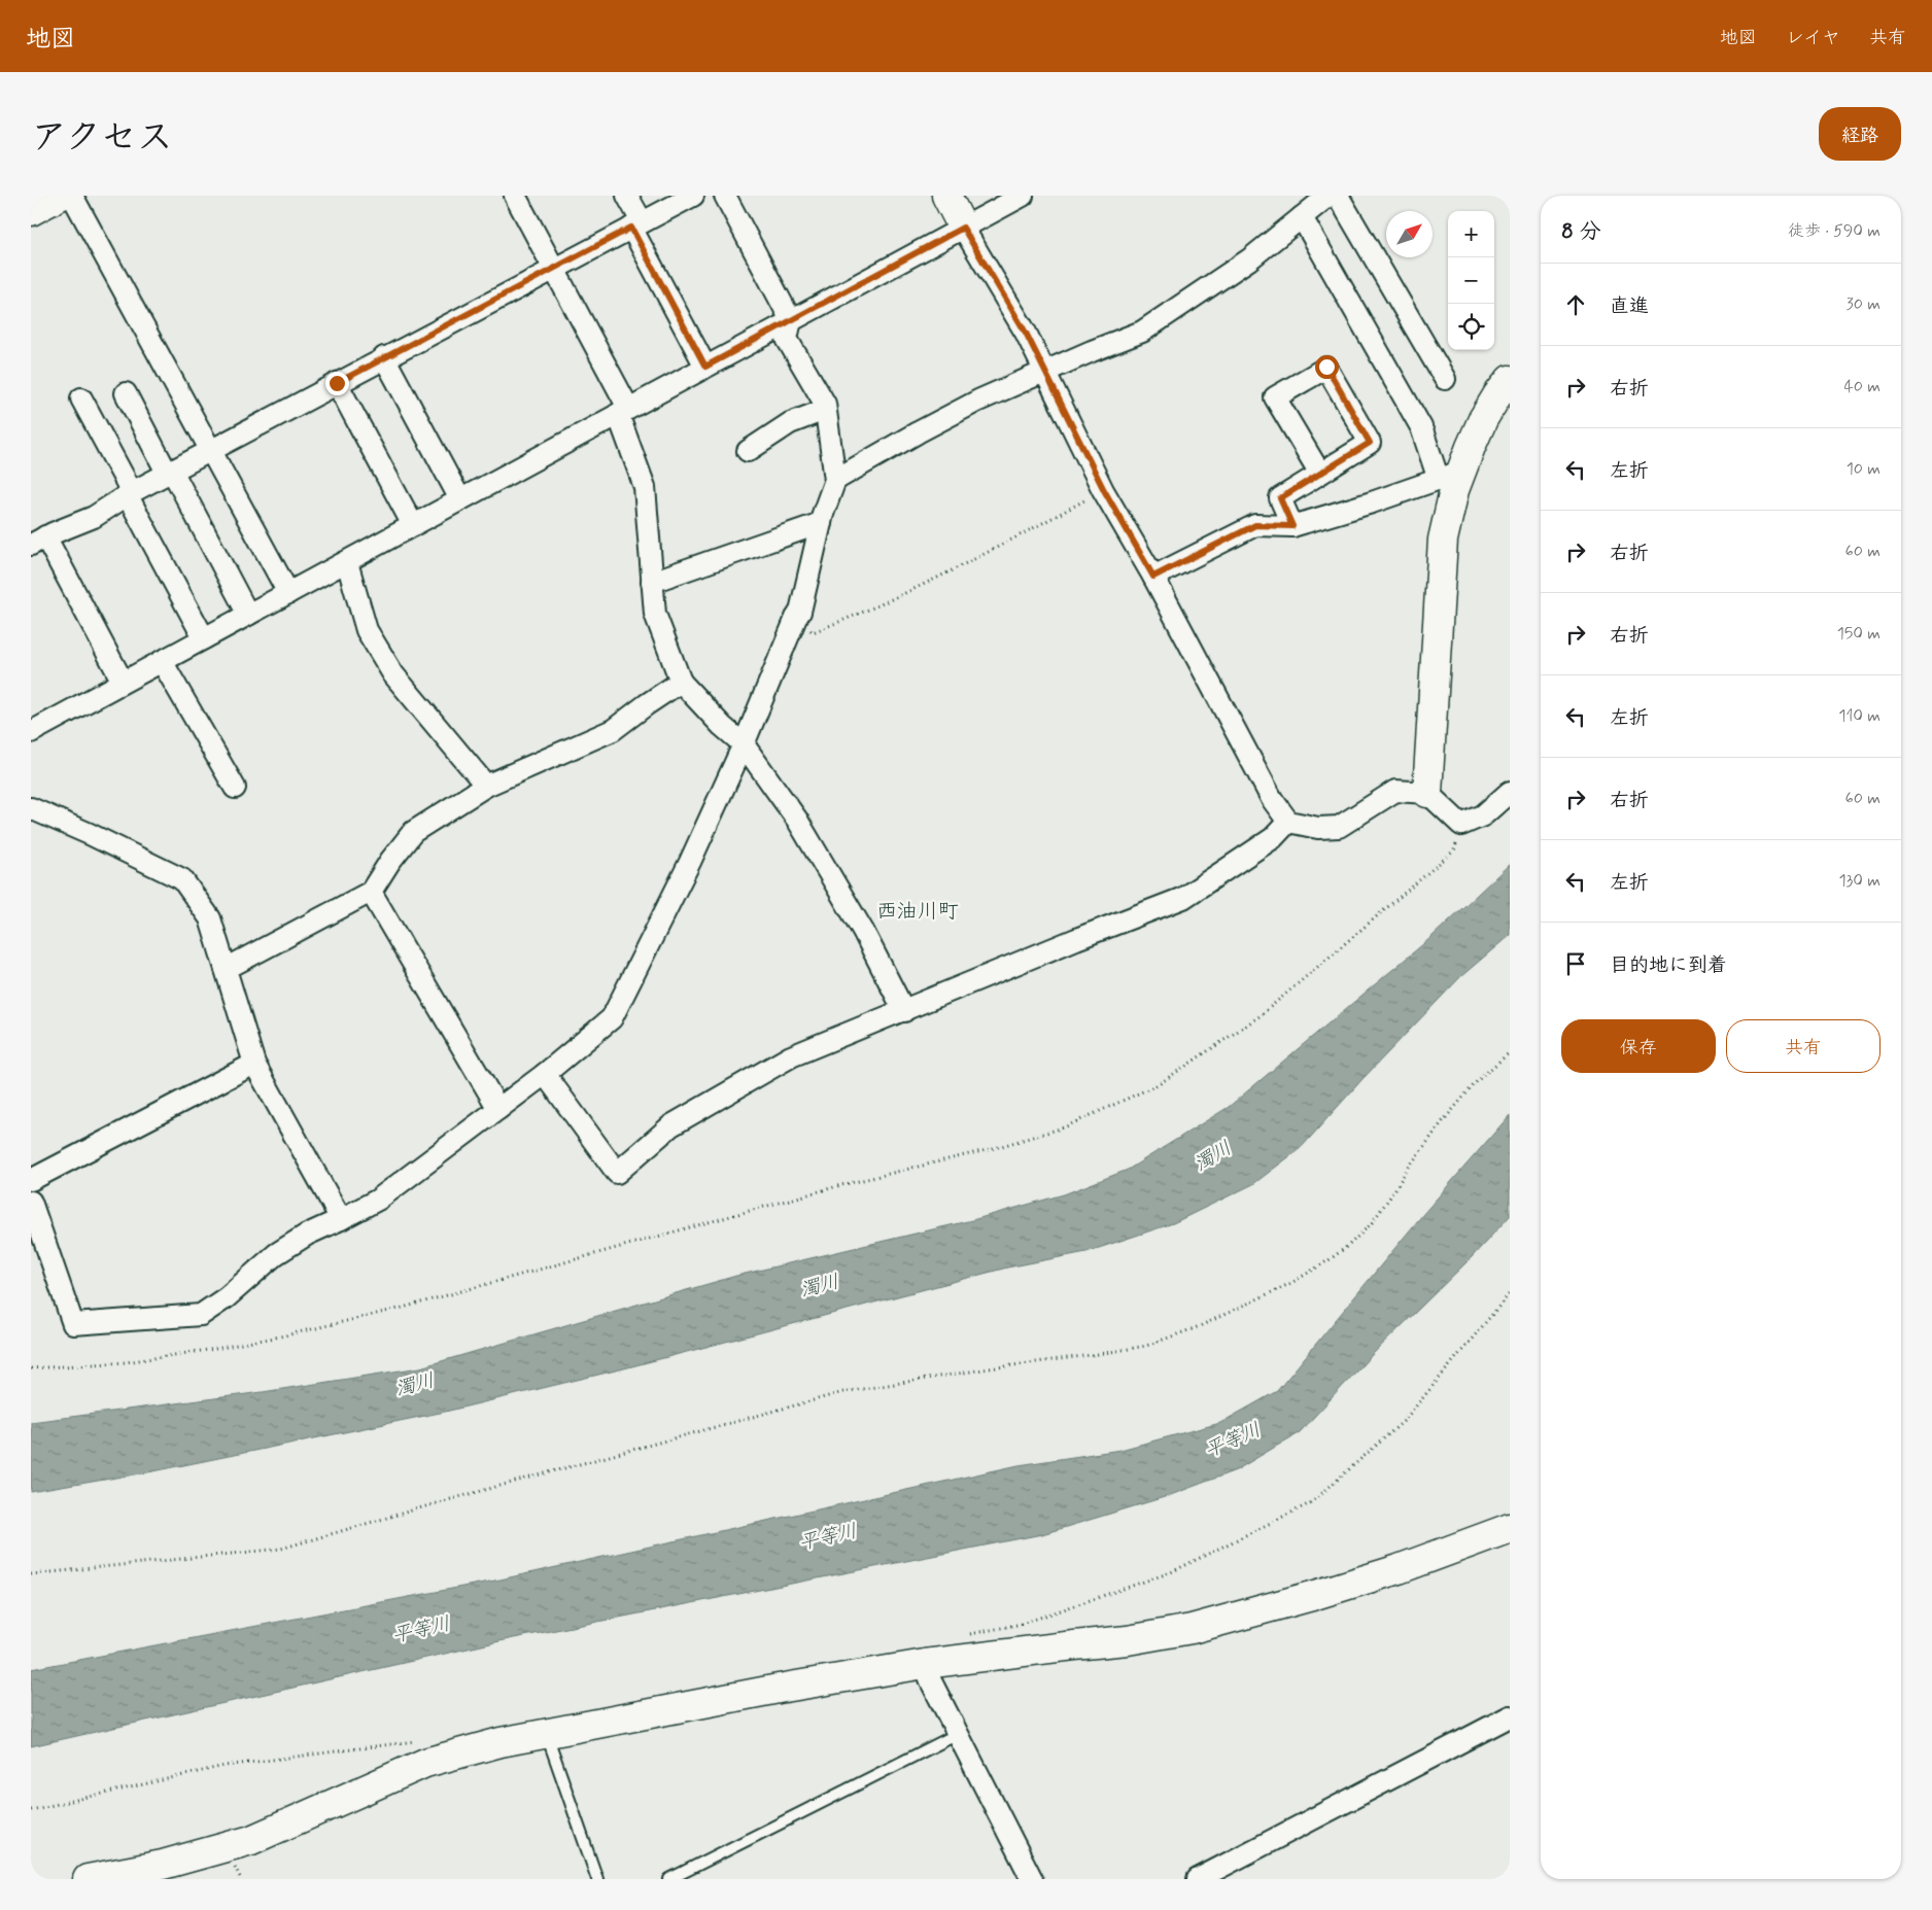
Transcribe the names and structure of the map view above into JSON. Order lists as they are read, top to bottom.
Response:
{
  "districts": ["西油川町"],
  "water": ["濁川", "平等川"],
  "north": "top right",
  "page": {
    "header": "地図",
    "nav": ["地図", "レイヤ", "共有"],
    "title": "アクセス",
    "buttons": [
      "経路",
      ["保存", "共有"]
    ],
    "heading": ["8 分", "徒歩 · 590 m"],
    "map_buttons": ["+", "−"],
    "list": [
      ["直進", "30 m"],
      ["右折", "40 m"],
      ["左折", "10 m"],
      ["右折", "60 m"],
      ["右折", "150 m"],
      ["左折", "110 m"],
      ["右折", "60 m"],
      ["左折", "130 m"],
      "目的地に到着"
    ]
  }
}
